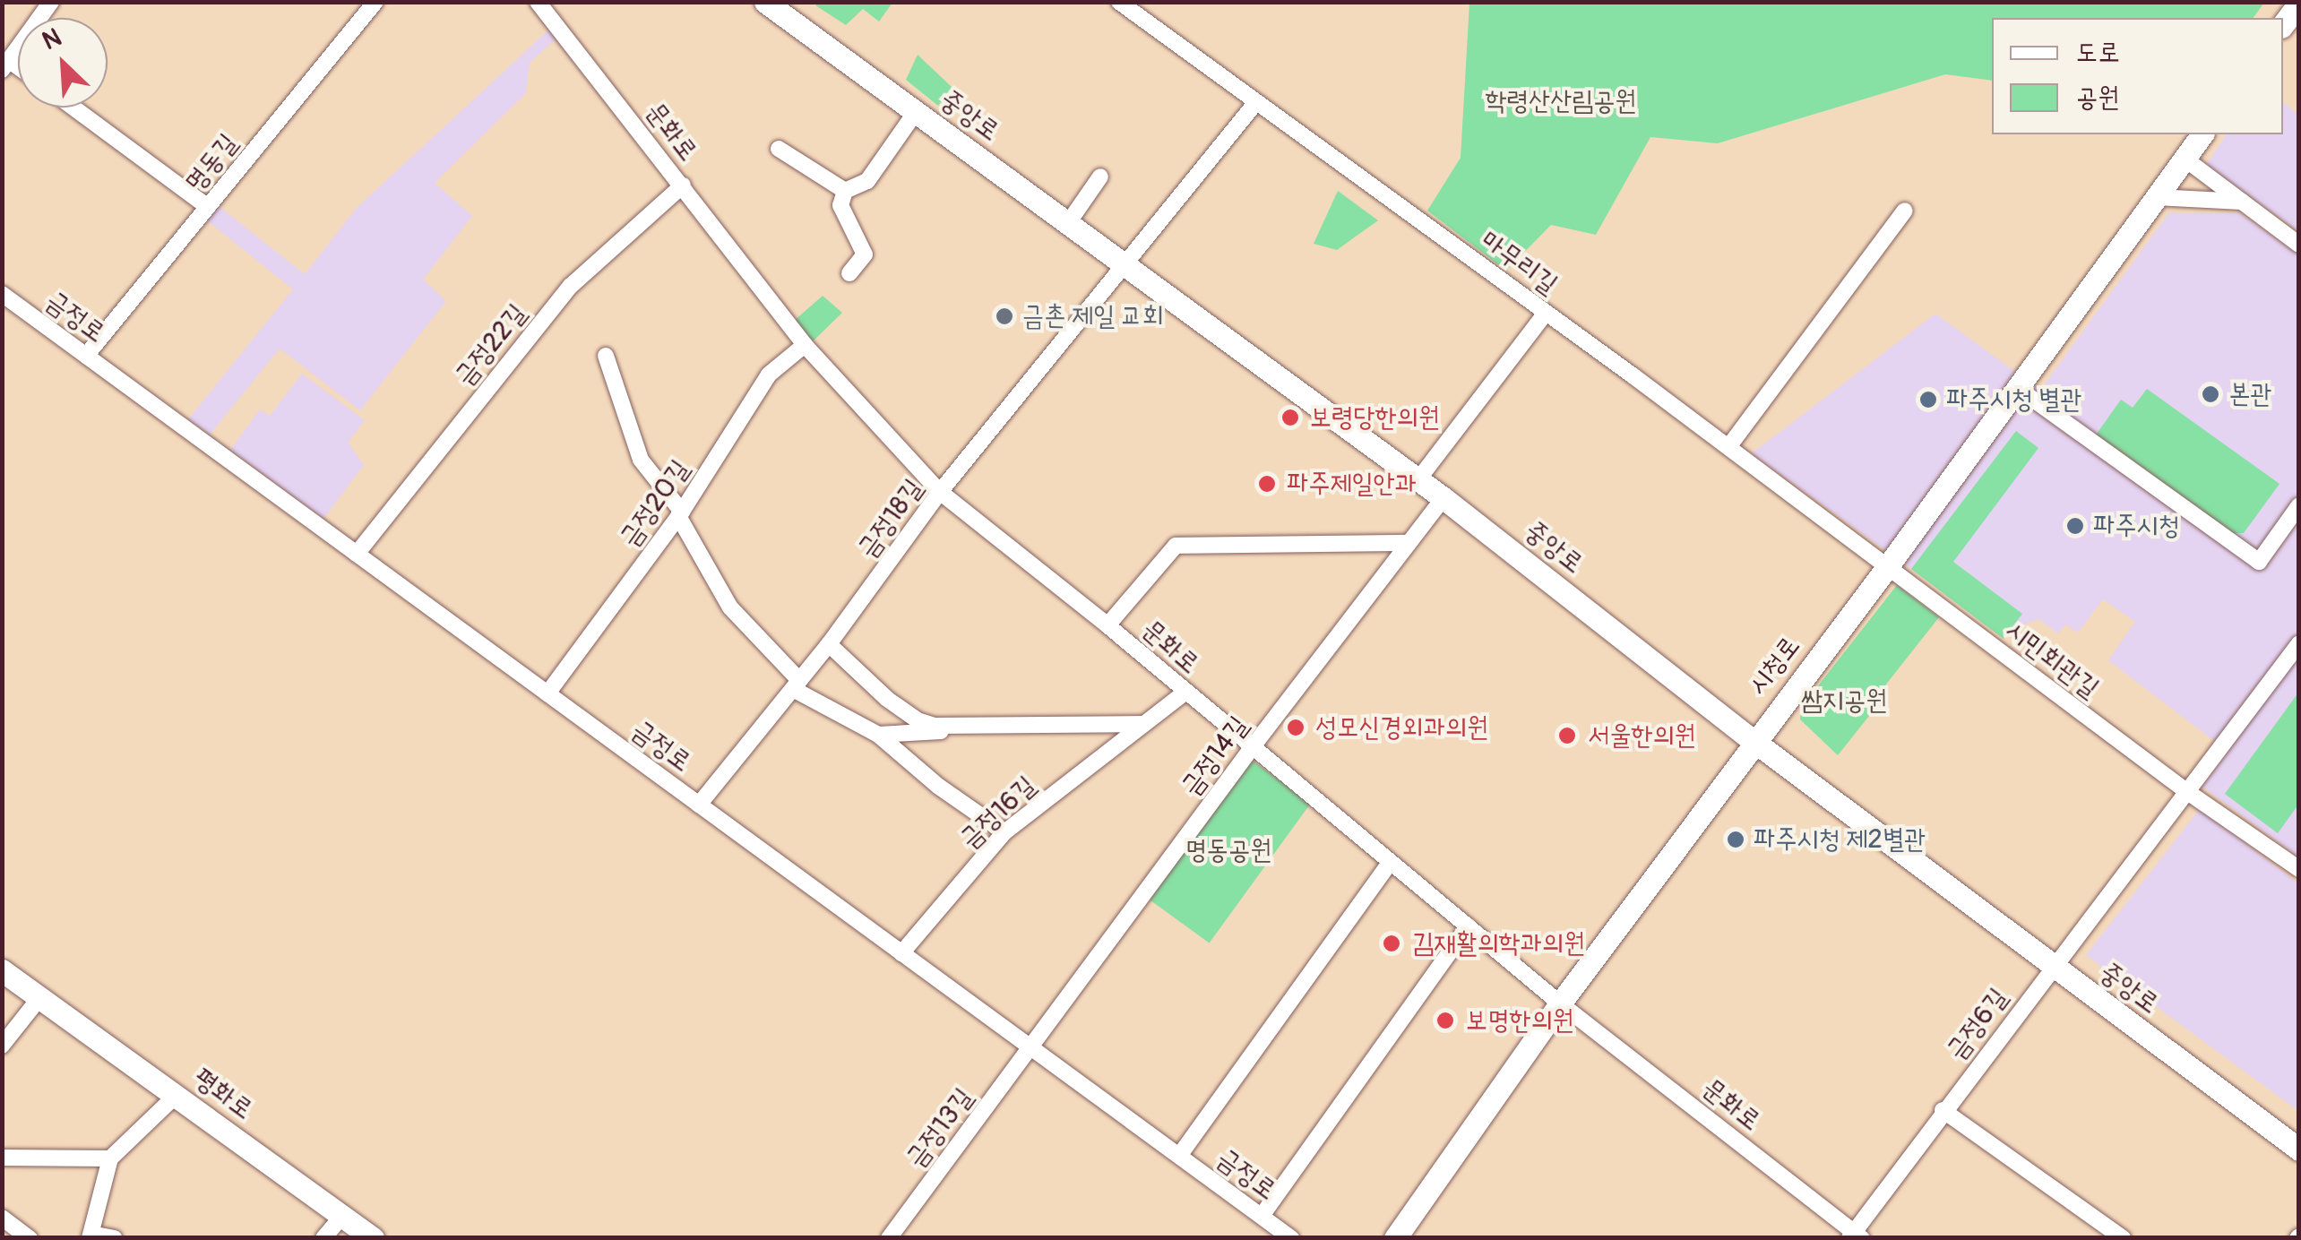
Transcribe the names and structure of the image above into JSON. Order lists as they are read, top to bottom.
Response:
{
  "streets": {
    "main road": ["중앙로", "시청로", "평화로"],
    "street": [
      "문화로",
      "명동길",
      "마무리길",
      "금정로",
      "금정22길",
      "금정20길",
      "금정18길",
      "시민회관길",
      "금정14길",
      "금정16길",
      "금정6길",
      "금정13길"
    ]
  },
  "crossings": [
    ["중앙로", "금정18길"],
    ["중앙로", "시청로"],
    ["중앙로", "금정14길"],
    ["중앙로", "금정6길"],
    ["문화로", "금정22길"],
    ["문화로", "금정20길"],
    ["문화로", "금정18길"],
    ["문화로", "시청로"],
    ["문화로", "금정14길"],
    ["문화로", "금정16길"],
    ["문화로", "금정6길"],
    ["명동길", "금정로"],
    ["마무리길", "금정18길"],
    ["마무리길", "시민회관길"],
    ["마무리길", "시청로"],
    ["금정로", "금정22길"],
    ["금정로", "금정20길"],
    ["금정로", "금정18길"],
    ["금정로", "금정14길"],
    ["금정로", "금정16길"],
    ["금정로", "금정13길"],
    ["시민회관길", "시청로"],
    ["시민회관길", "금정6길"],
    ["금정14길", "금정13길"]
  ],
  "parks": ["학령산산림공원", "쌈지공원", "명동공원"],
  "places": [
    "금촌 제일 교회",
    "본관",
    "파주시청 별관",
    "보령당한의원",
    "파주제일안과",
    "파주시청",
    "성모신경외과의원",
    "서울한의원",
    "파주시청 제2별관",
    "김재활의학과의원",
    "보명한의원"
  ],
  "legend": ["도로", "공원"],
  "north": "top left"
}
